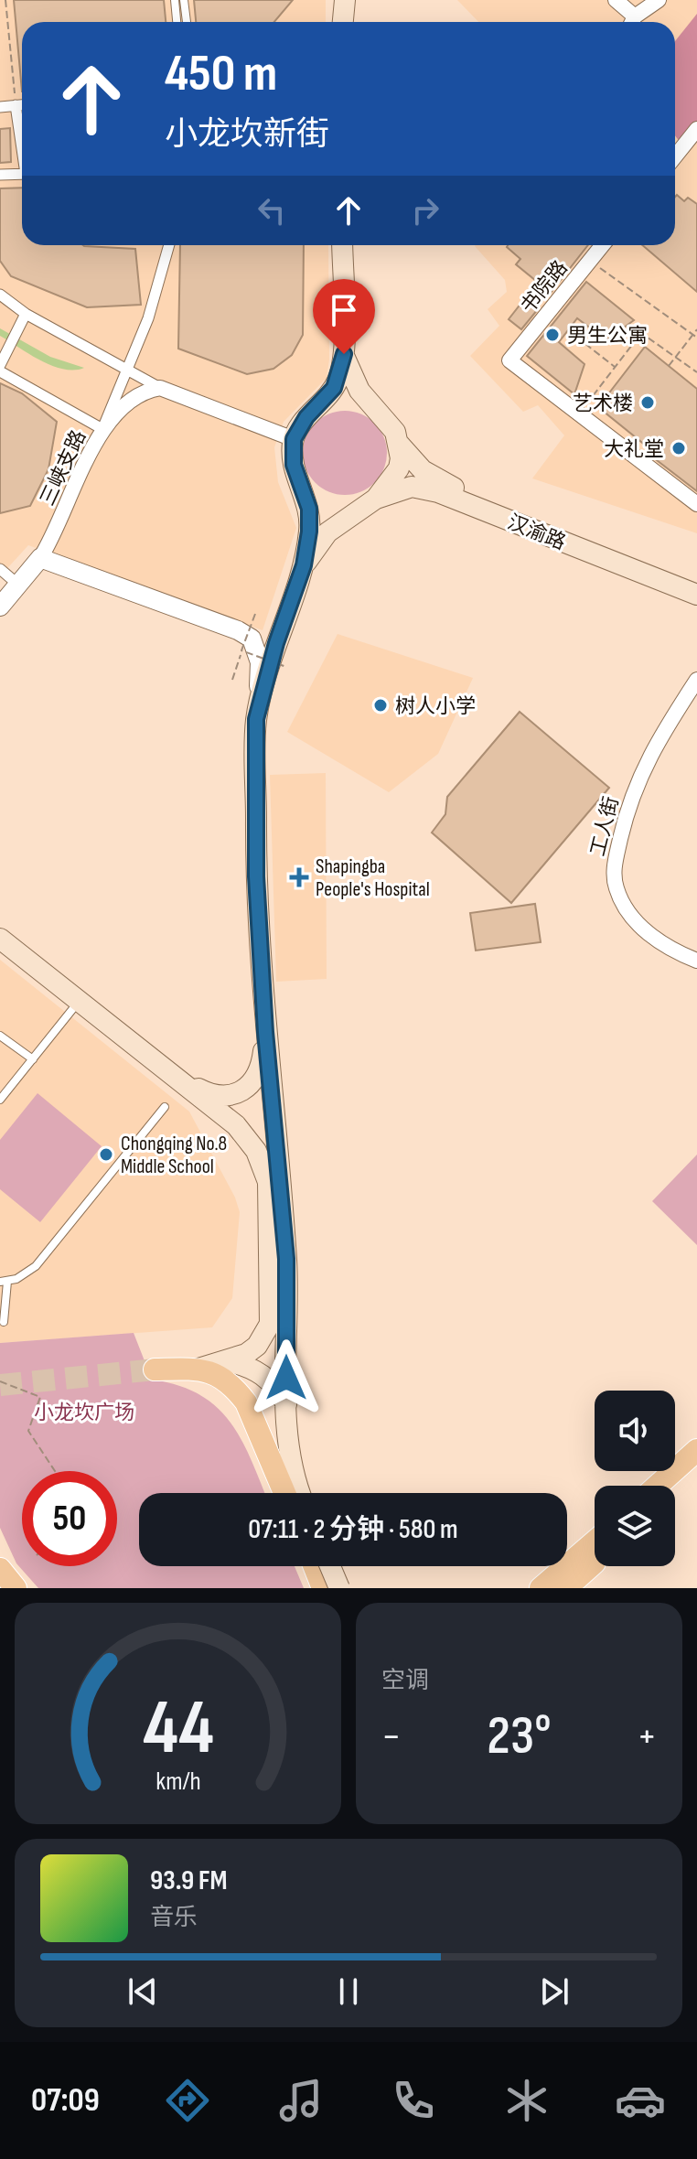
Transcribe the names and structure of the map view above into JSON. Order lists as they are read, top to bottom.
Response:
{
  "streets": {
    "main road": ["汉渝路"],
    "street": ["书院路", "三峡支路", "工人街"]
  },
  "parks": ["小龙坎广场"],
  "places": {
    "other": [
      "男生公寓",
      "艺术楼",
      "大礼堂",
      "树人小学",
      "Chongqing No.8 Middle School"
    ],
    "health": ["Shapingba People's Hospital"]
  },
  "page": {
    "turn": ["450 m", "小龙坎新街"],
    "limit": "50",
    "trip": "07:11 · 2 分钟 · 580 m",
    "tile": "空调",
    "heat": ["−", "23°", "+"],
    "song": ["93.9 FM", "音乐"],
    "tabs": "07:09",
    "gauge": ["44", "km/h"]
  }
}
